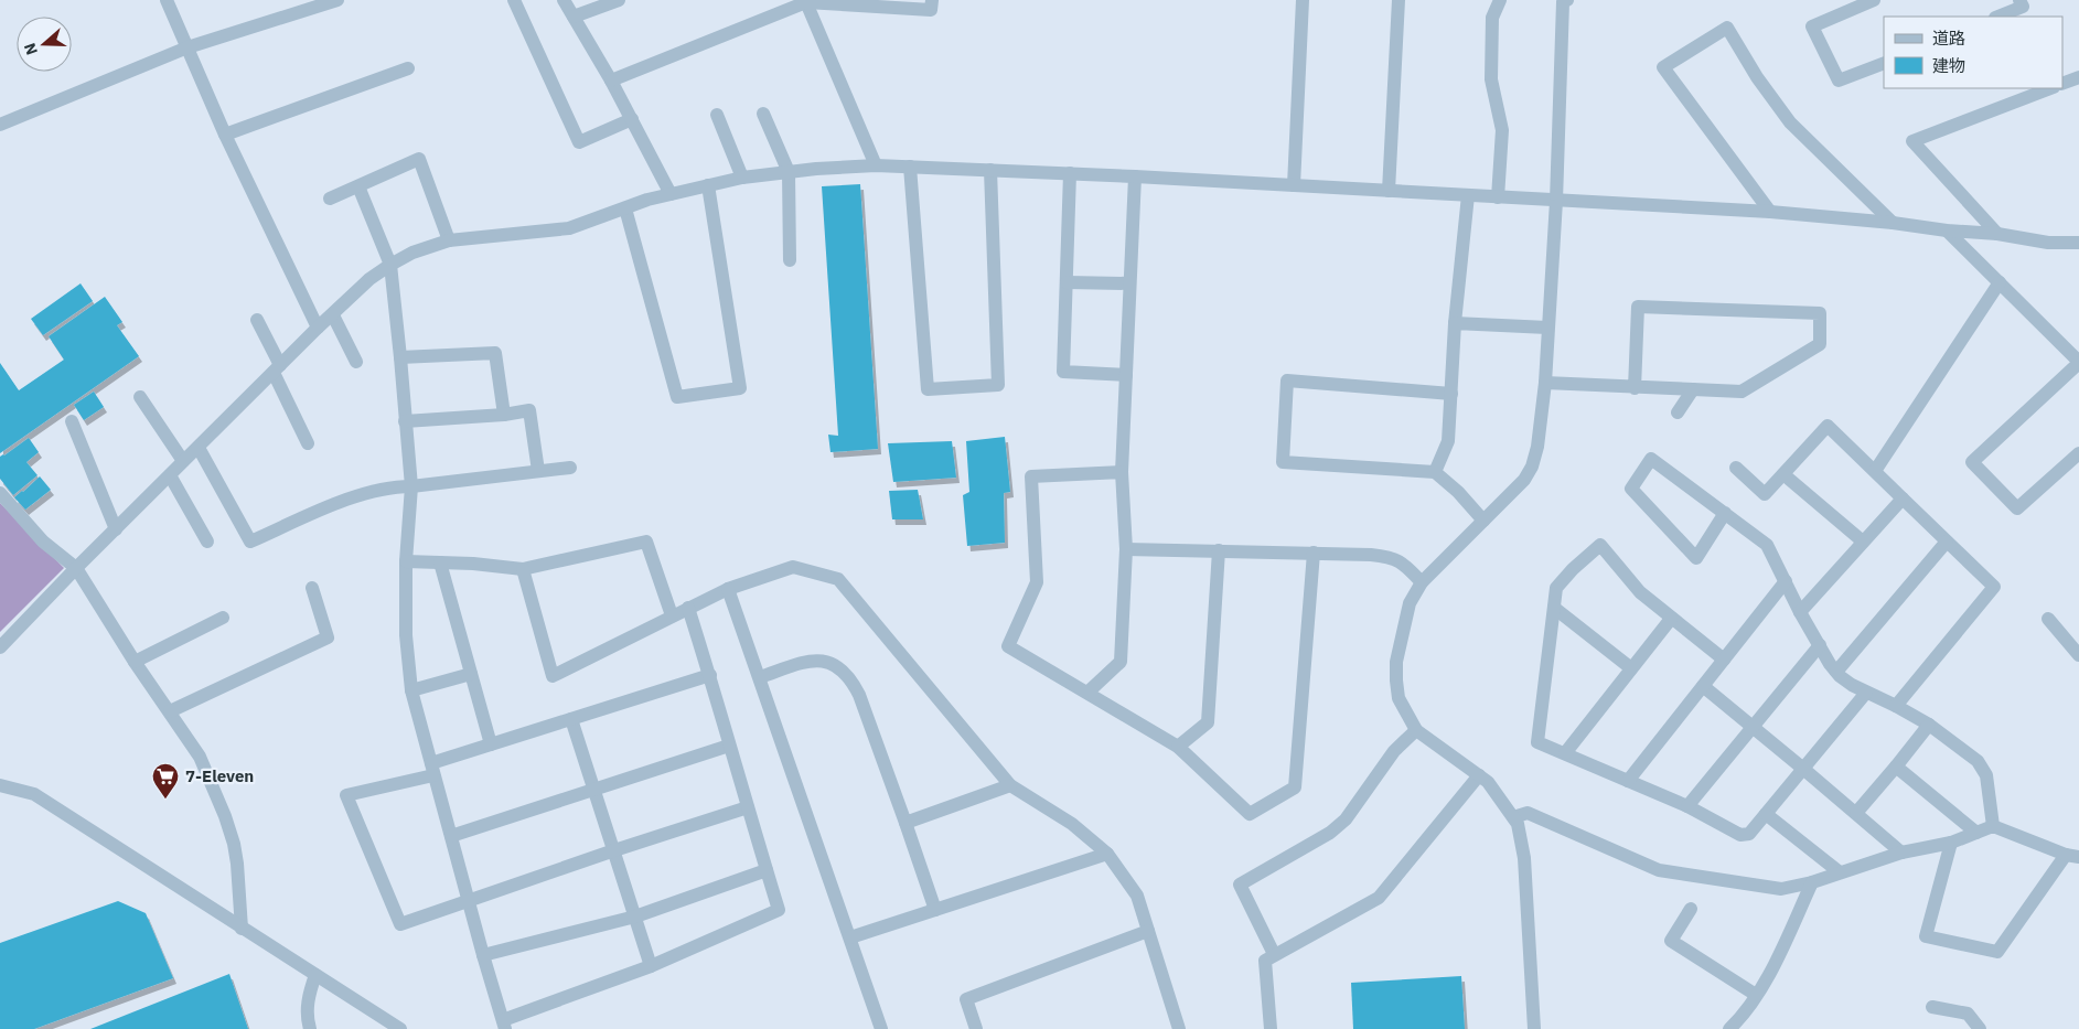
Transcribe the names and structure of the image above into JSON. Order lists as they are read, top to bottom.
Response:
{
  "places": {
    "supermarket": ["7-Eleven"]
  },
  "legend": ["道路", "建物"],
  "north": "left"
}
